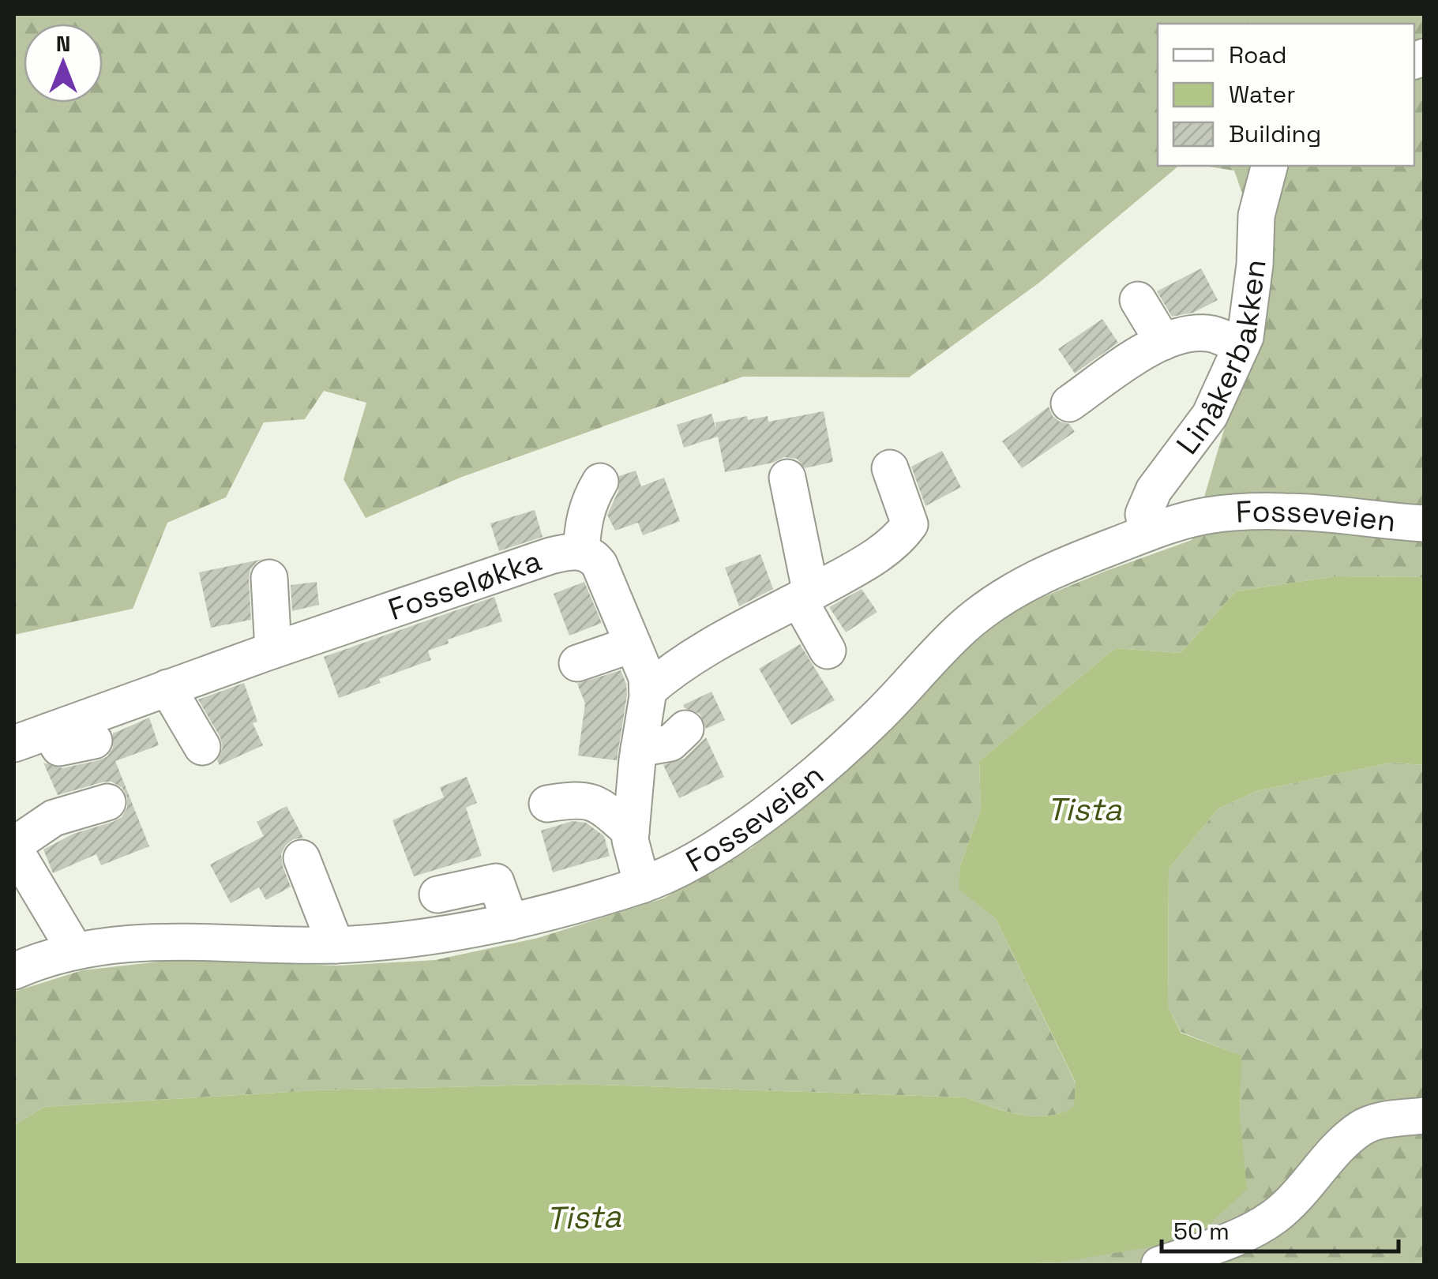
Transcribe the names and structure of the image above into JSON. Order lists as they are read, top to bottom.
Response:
{
  "streets": {
    "street": ["Linåkerbakken", "Fosseveien", "Fosseløkka"]
  },
  "crossings": [
    ["Linåkerbakken", "Fosseveien"],
    ["Fosseveien", "Fosseløkka"]
  ],
  "water": ["Tista"],
  "legend": ["Road", "Water", "Building"],
  "scale_bar": "50 m",
  "north": "top"
}
